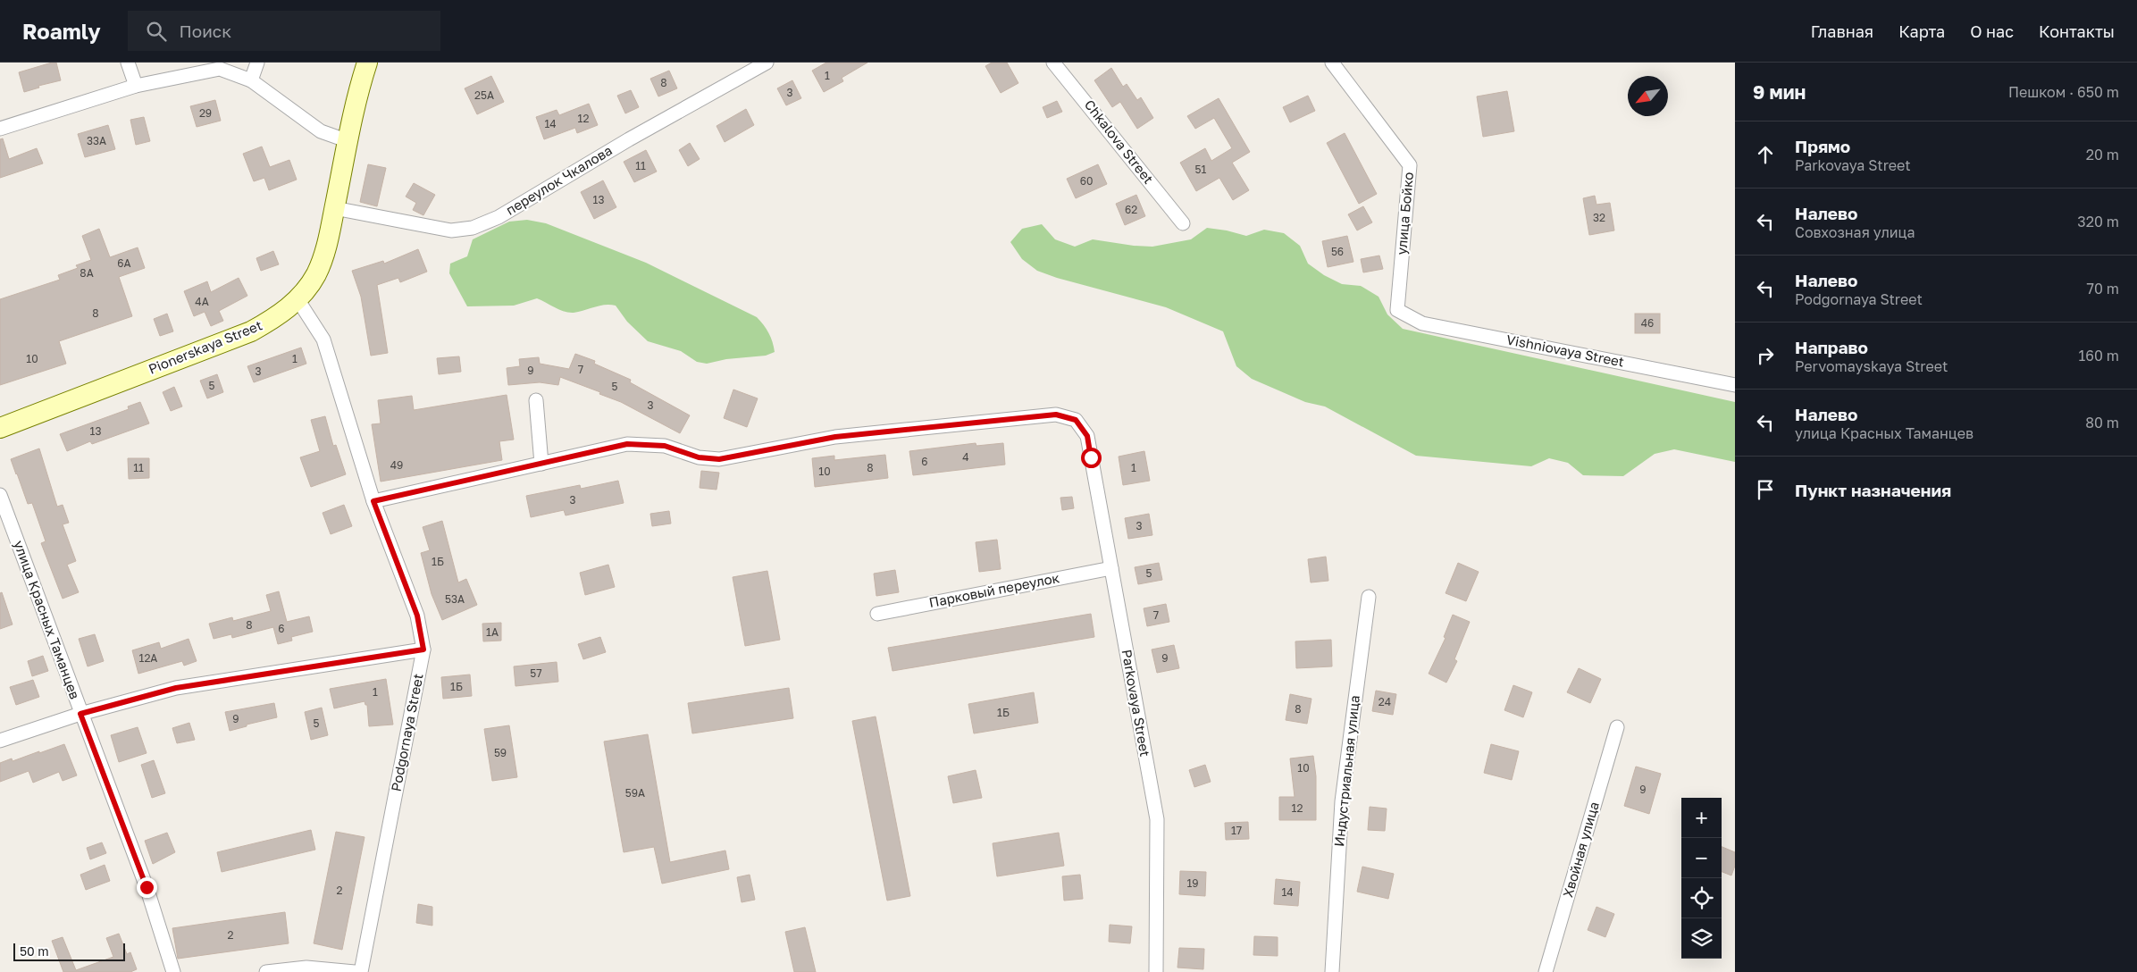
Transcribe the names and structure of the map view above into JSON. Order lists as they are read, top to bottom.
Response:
{
  "streets": {
    "main road": ["Pionerskaya Street"],
    "street": [
      "Chkalova Street",
      "переулок Чкалова",
      "улица Бойко",
      "Vishniovaya Street",
      "Парковый переулок",
      "улица Красных Таманцев",
      "Parkovaya Street",
      "Podgornaya Street",
      "Индустриальная улица",
      "Хвойная улица"
    ]
  },
  "crossings": [
    ["переулок Чкалова", "Pionerskaya Street"],
    ["улица Бойко", "Vishniovaya Street"],
    ["Pionerskaya Street", "Podgornaya Street"],
    ["Парковый переулок", "Parkovaya Street"]
  ],
  "house_numbers": [
    "1",
    "8",
    "3",
    "25А",
    "29",
    "12",
    "14",
    "33А",
    "11",
    "51",
    "60",
    "13",
    "62",
    "32",
    "56",
    "6А",
    "8А",
    "4А",
    "8",
    "46",
    "10",
    "1",
    "7",
    "9",
    "3",
    "5",
    "5",
    "3",
    "13",
    "4",
    "6",
    "49",
    "11",
    "8",
    "1",
    "10",
    "3",
    "3",
    "1Б",
    "5",
    "53А",
    "7",
    "8",
    "6",
    "1А",
    "12А",
    "9",
    "57",
    "1Б",
    "1",
    "24",
    "8",
    "1Б",
    "9",
    "5",
    "59",
    "10",
    "9",
    "59А",
    "12",
    "17",
    "19",
    "2",
    "14",
    "2"
  ],
  "scale_bar": "50 m",
  "north": "bottom left",
  "page": {
    "header": "Roamly",
    "search": "Поиск",
    "nav": [
      "Главная",
      "Карта",
      "О нас",
      "Контакты"
    ],
    "heading": ["9 мин", "Пешком · 650 m"],
    "list": [
      ["Прямо", "Parkovaya Street", "20 m"],
      ["Налево", "Совхозная улица", "320 m"],
      ["Налево", "Podgornaya Street", "70 m"],
      ["Направо", "Pervomayskaya Street", "160 m"],
      ["Налево", "улица Красных Таманцев", "80 m"],
      "Пункт назначения"
    ],
    "map_buttons": ["+", "−"],
    "scale": "50 m"
  }
}
